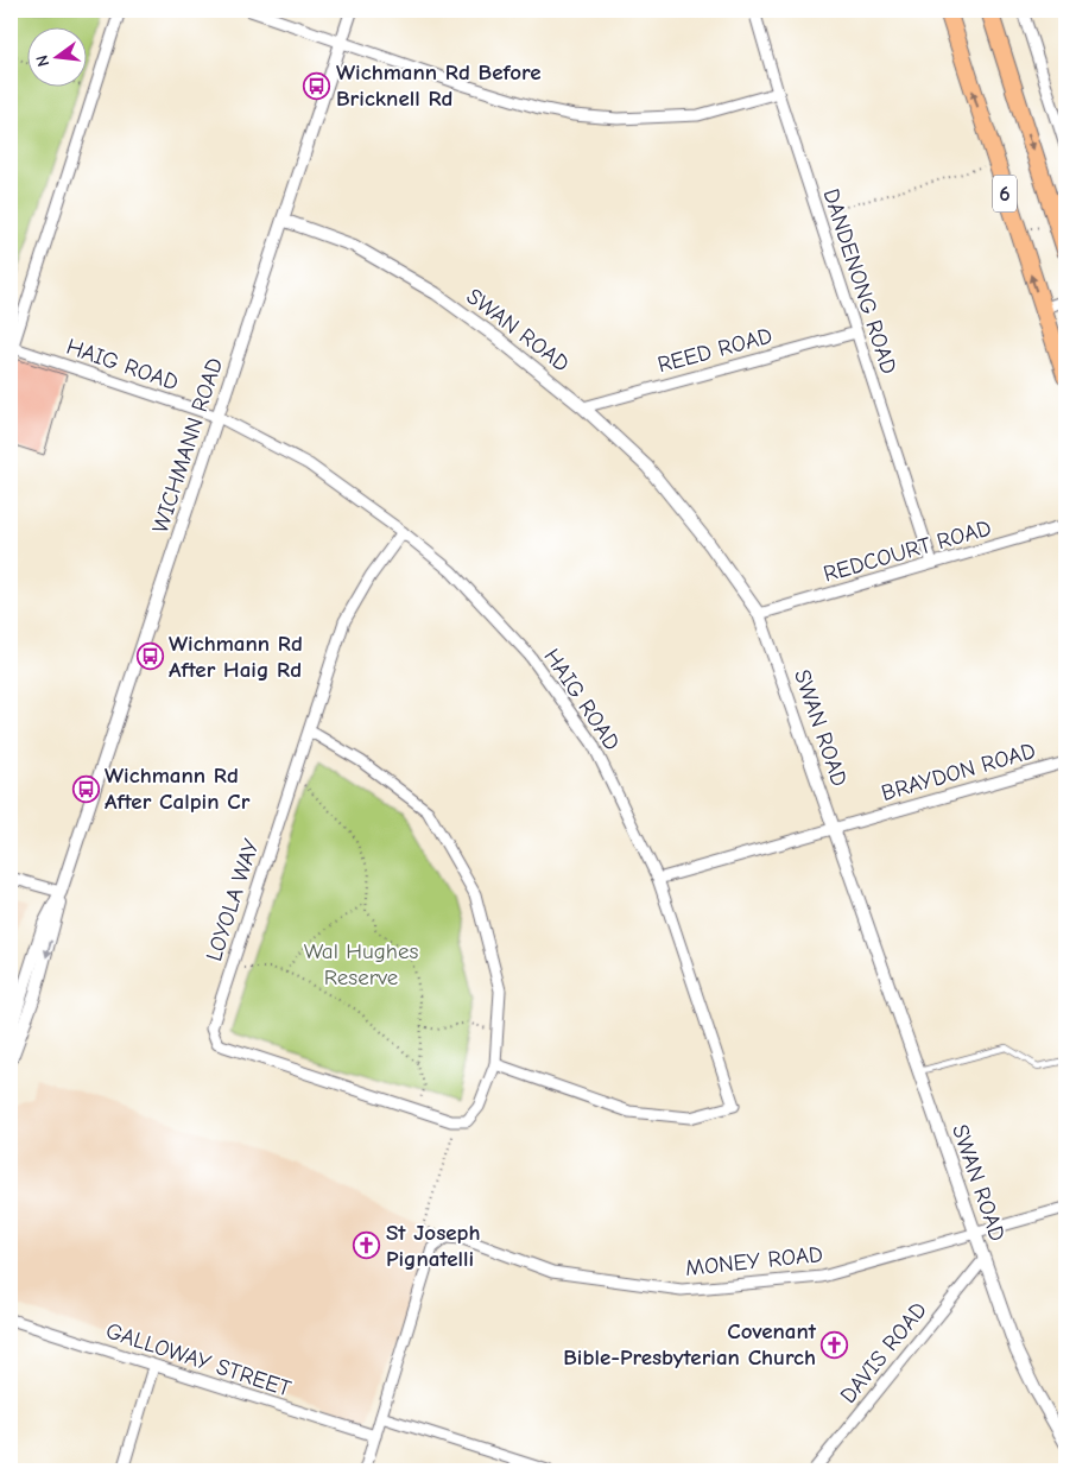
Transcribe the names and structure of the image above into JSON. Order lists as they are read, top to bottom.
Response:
{
  "streets": {
    "highway": ["6"],
    "street": [
      "DANDENONG ROAD",
      "SWAN ROAD",
      "REED ROAD",
      "HAIG ROAD",
      "WICHMANN ROAD",
      "REDCOURT ROAD",
      "BRAYDON ROAD",
      "LOYOLA WAY",
      "MONEY ROAD",
      "DAVIS ROAD",
      "GALLOWAY STREET"
    ]
  },
  "crossings": [
    ["DANDENONG ROAD", "REED ROAD"],
    ["DANDENONG ROAD", "REDCOURT ROAD"],
    ["SWAN ROAD", "REED ROAD"],
    ["SWAN ROAD", "WICHMANN ROAD"],
    ["SWAN ROAD", "REDCOURT ROAD"],
    ["SWAN ROAD", "BRAYDON ROAD"],
    ["SWAN ROAD", "MONEY ROAD"],
    ["SWAN ROAD", "DAVIS ROAD"],
    ["HAIG ROAD", "WICHMANN ROAD"],
    ["HAIG ROAD", "BRAYDON ROAD"],
    ["HAIG ROAD", "LOYOLA WAY"]
  ],
  "parks": ["Wal Hughes Reserve"],
  "places": {
    "bus stop": ["Wichmann Rd Before Bricknell Rd", "Wichmann Rd After Haig Rd", "Wichmann Rd After Calpin Cr"],
    "church": ["St Joseph Pignatelli", "Covenant Bible-Presbyterian Church"]
  },
  "north": "left"
}
